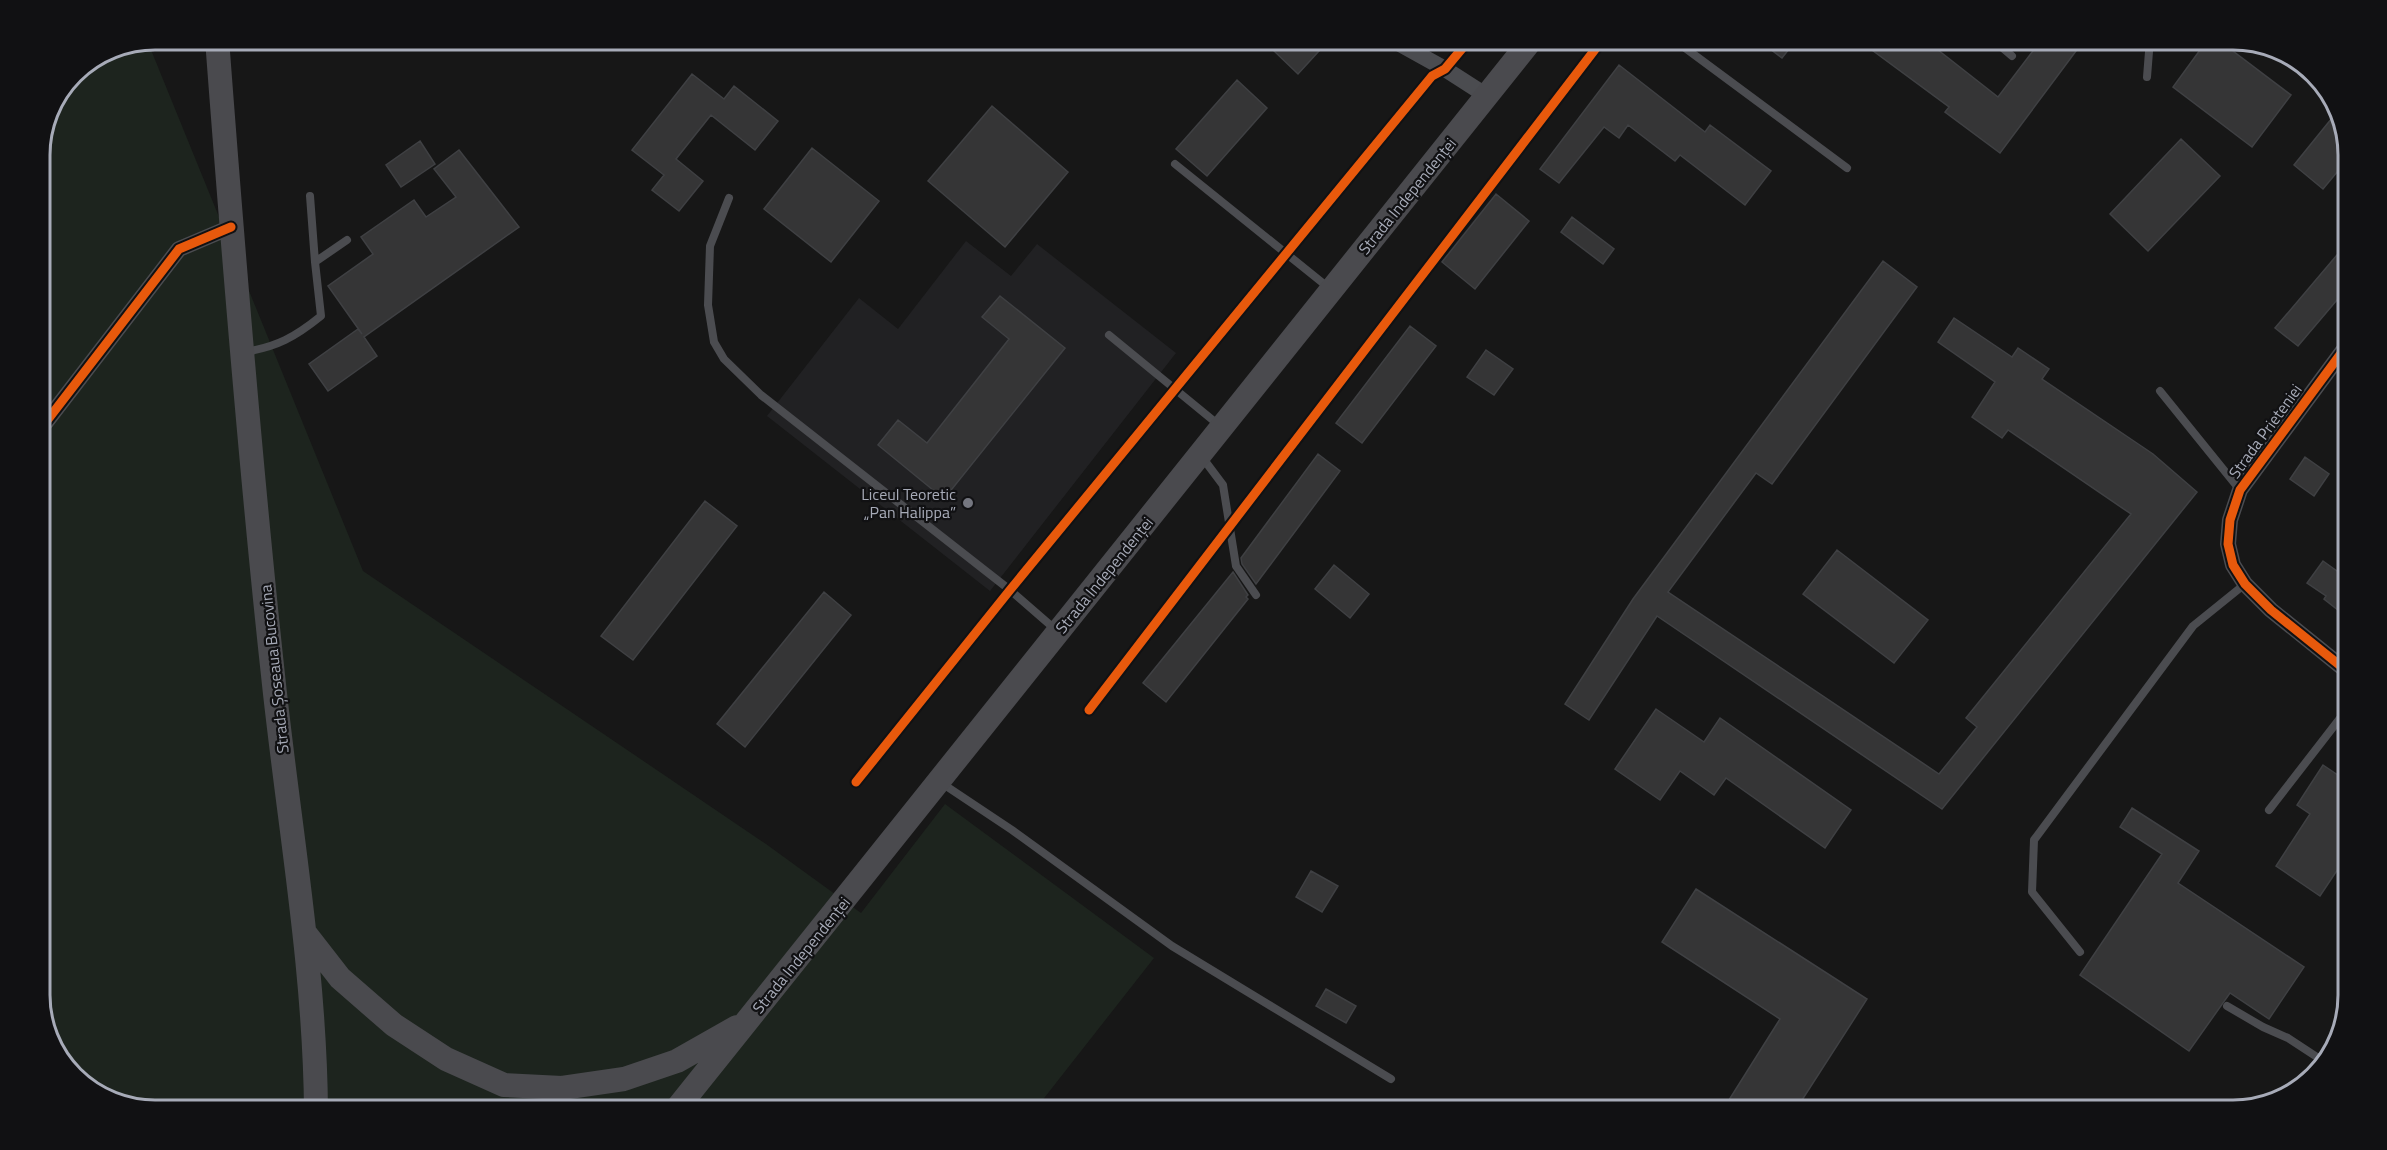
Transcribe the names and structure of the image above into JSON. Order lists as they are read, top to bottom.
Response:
{
  "streets": {
    "main road": ["Strada Independenței", "Strada Șoseaua Bucovina"],
    "street": ["Strada Prieteniei"]
  },
  "places": ["Liceul Teoretic „Pan Halippa”"]
}
